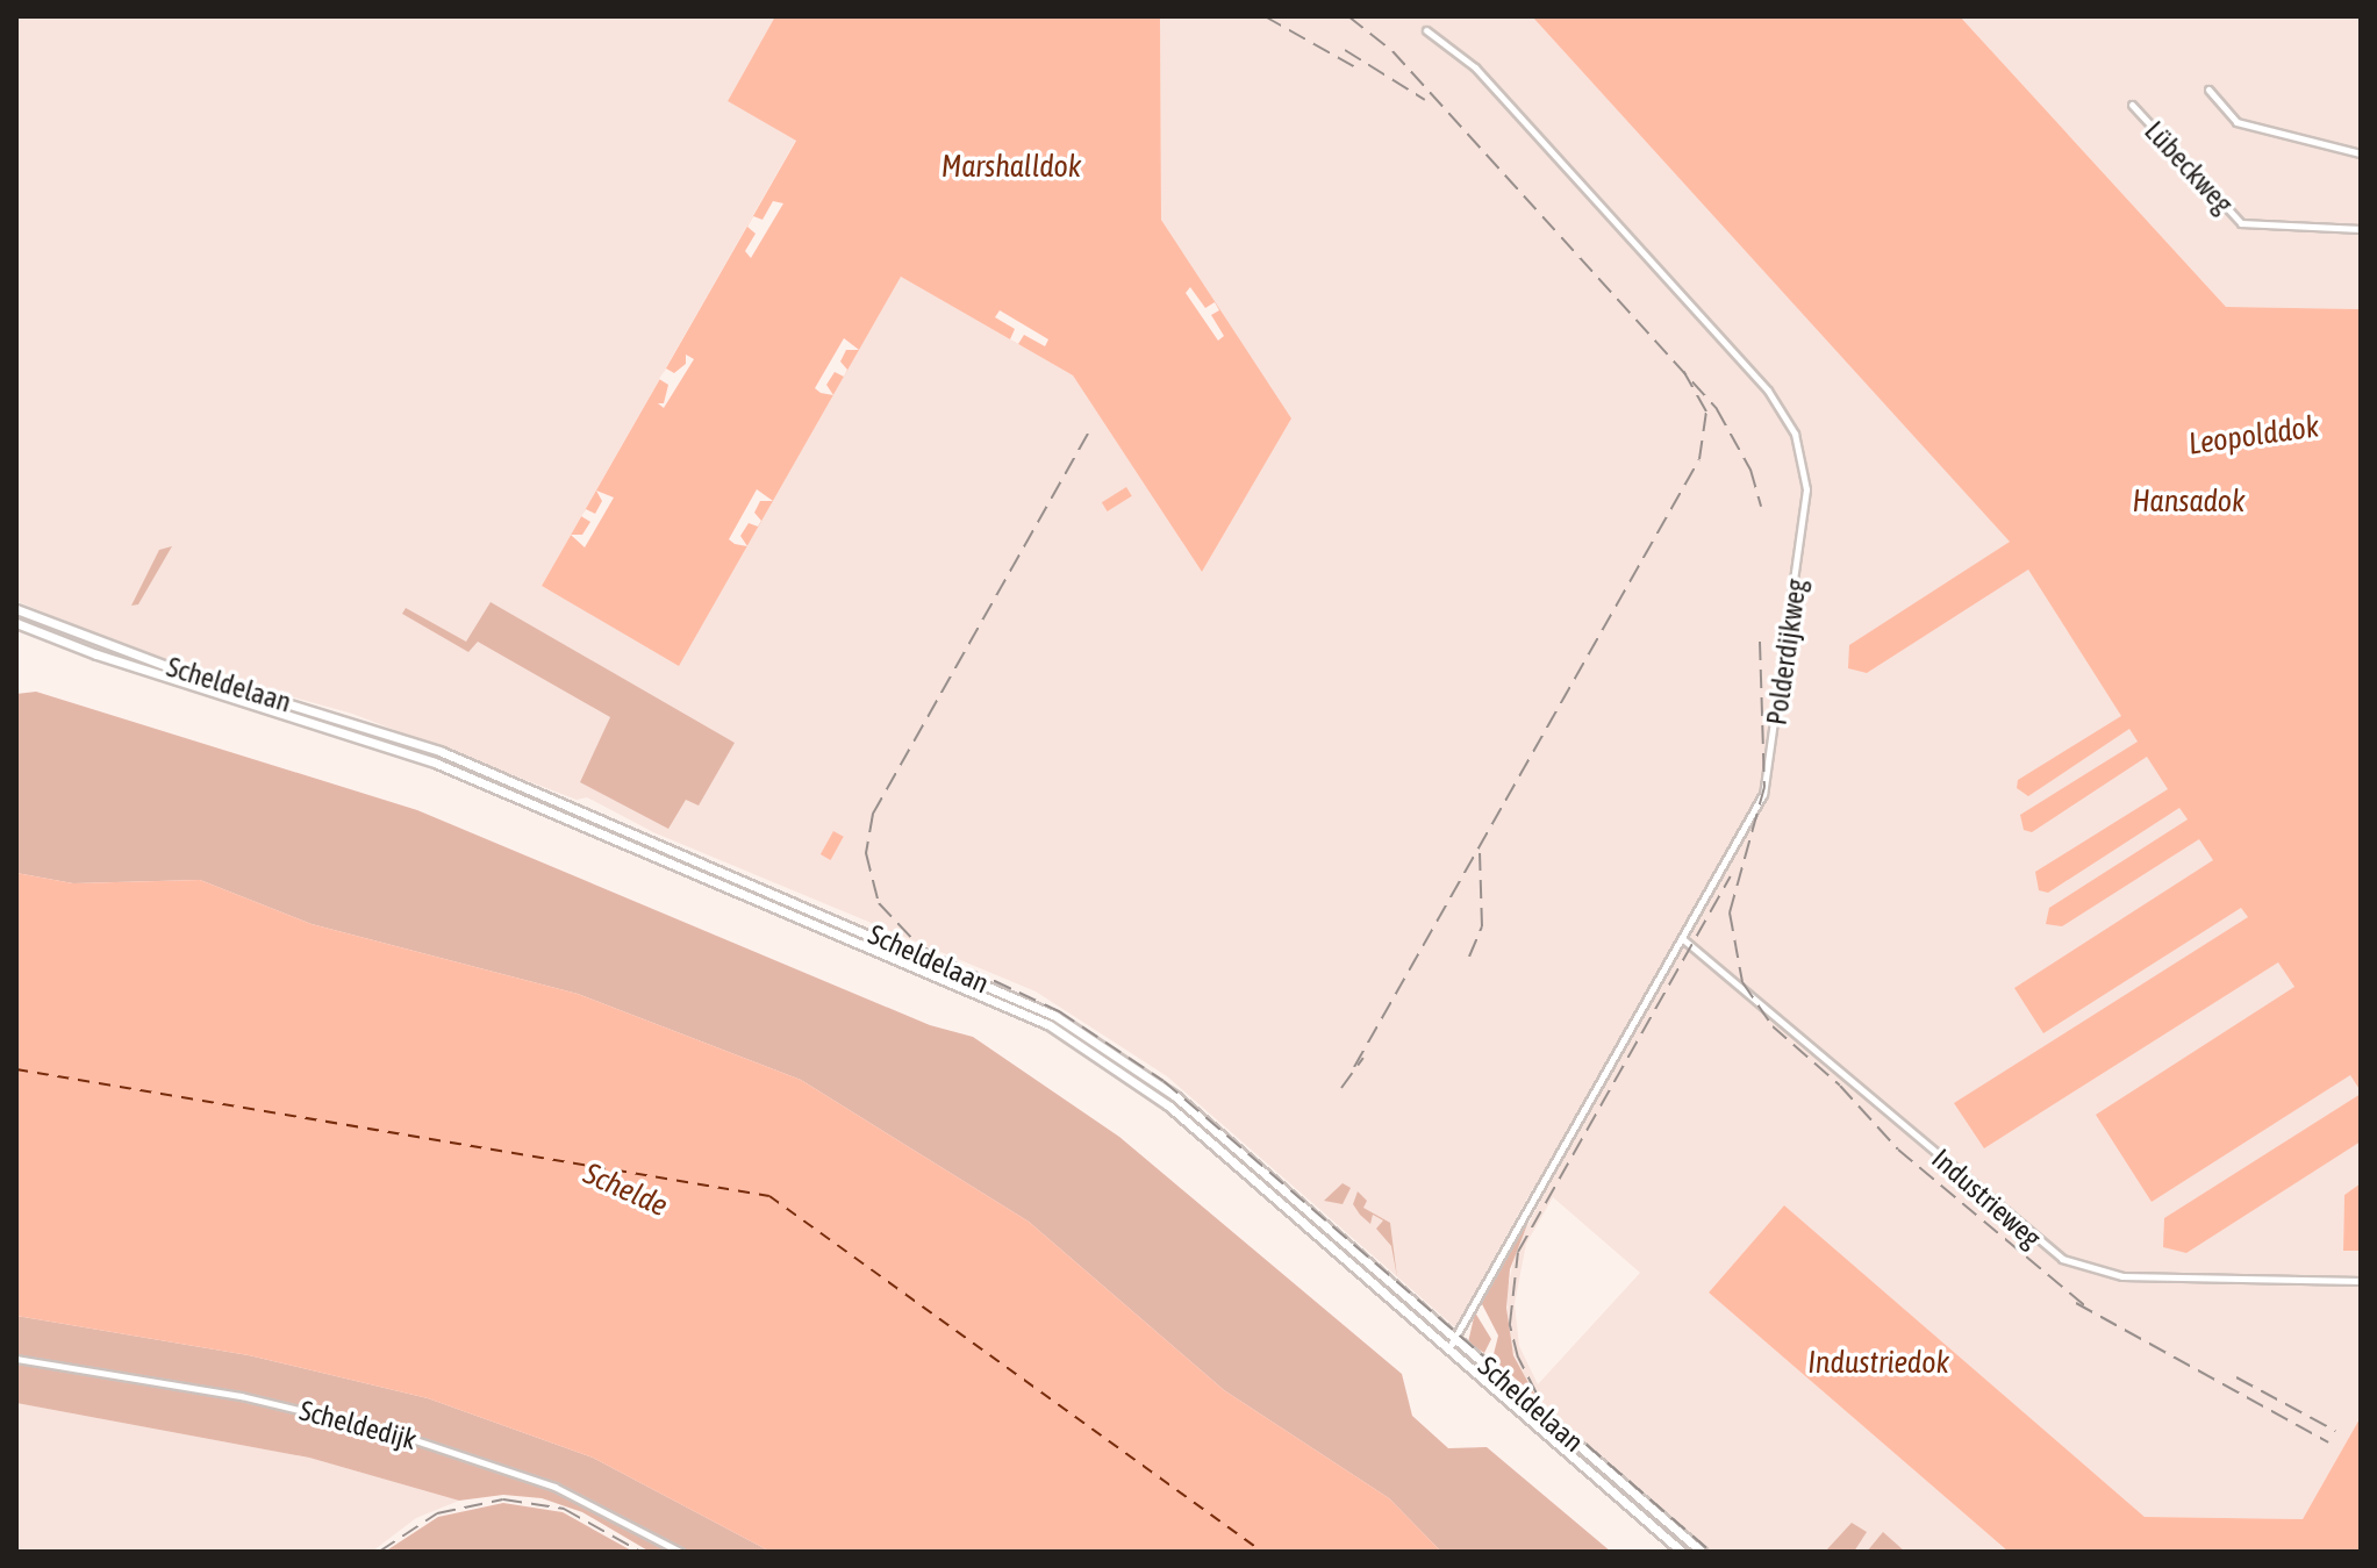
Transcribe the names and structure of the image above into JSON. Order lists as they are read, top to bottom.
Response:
{
  "streets": {
    "main road": ["Scheldelaan"],
    "street": [
      "Lübeckweg",
      "Polderdijkweg",
      "Industrieweg",
      "Scheldedijk"
    ]
  },
  "crossings": [
    ["Polderdijkweg", "Scheldelaan"],
    ["Polderdijkweg", "Industrieweg"]
  ],
  "water": [
    "Marshalldok",
    "Leopolddok",
    "Hansadok",
    "Schelde",
    "Industriedok"
  ]
}
